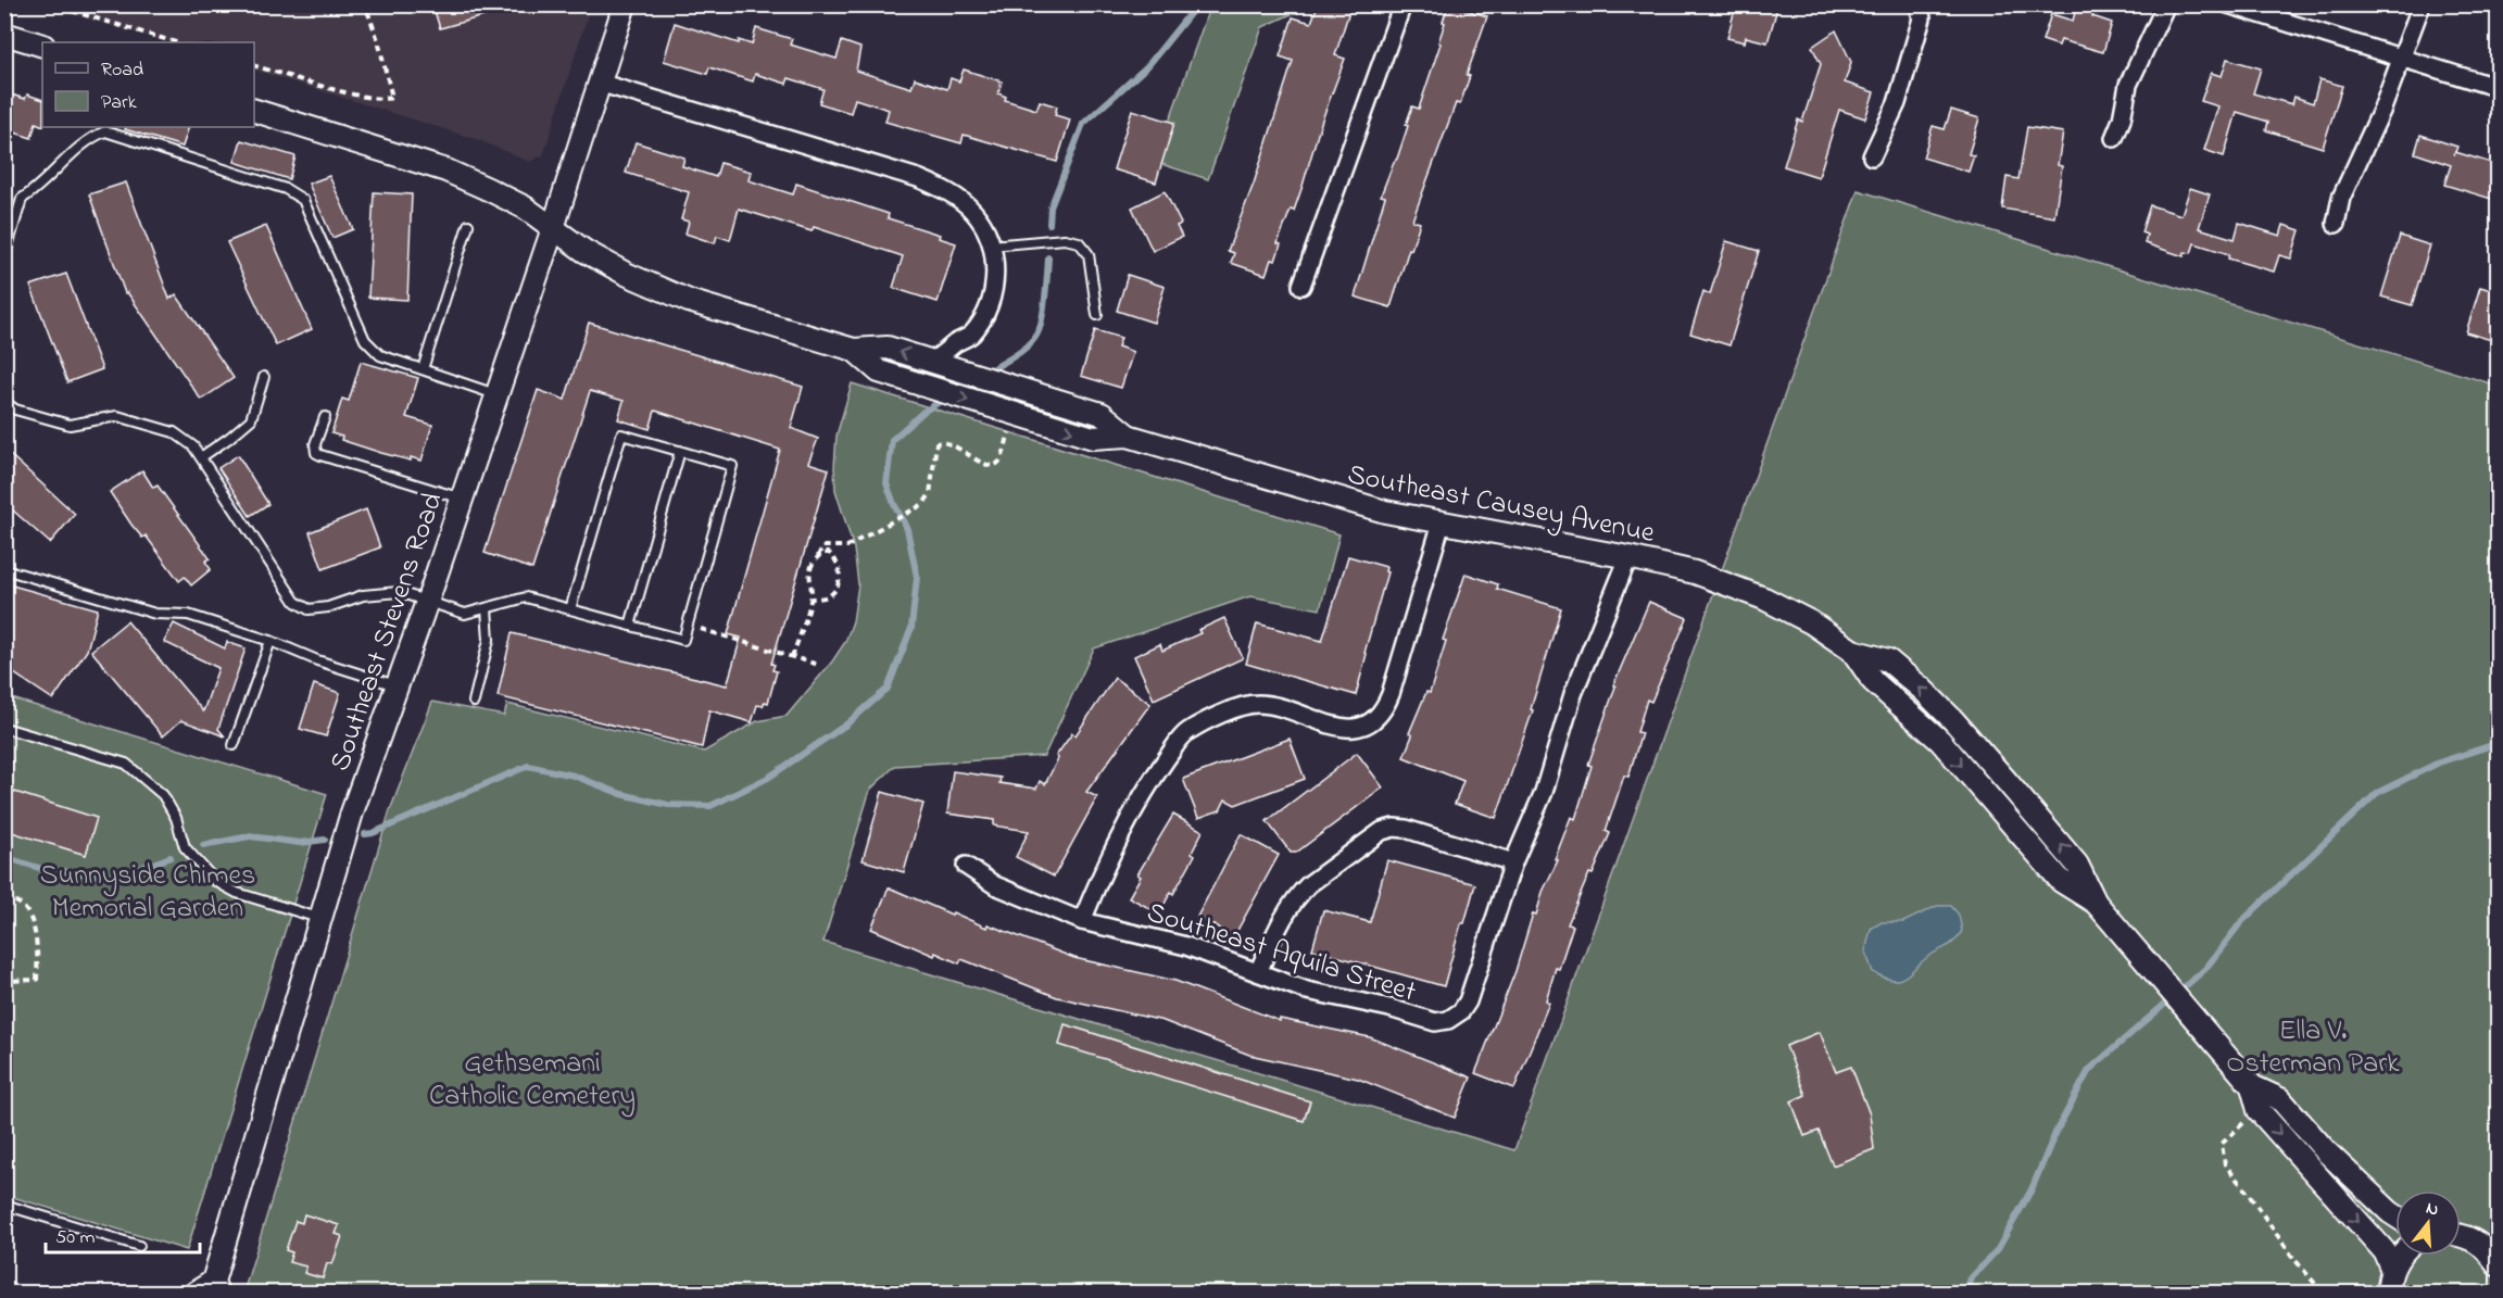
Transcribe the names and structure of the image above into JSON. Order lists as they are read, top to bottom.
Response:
{
  "streets": {
    "street": ["Southeast Causey Avenue", "Southeast Stevens Road", "Southeast Aquila Street"]
  },
  "crossings": [
    ["Southeast Causey Avenue", "Southeast Stevens Road"],
    ["Southeast Causey Avenue", "Southeast Aquila Street"]
  ],
  "parks": ["Sunnyside Chimes Memorial Garden", "Ella V. Osterman Park", "Gethsemani Catholic Cemetery"],
  "legend": ["Road", "Park"],
  "scale_bar": "50 m",
  "north": "top"
}
